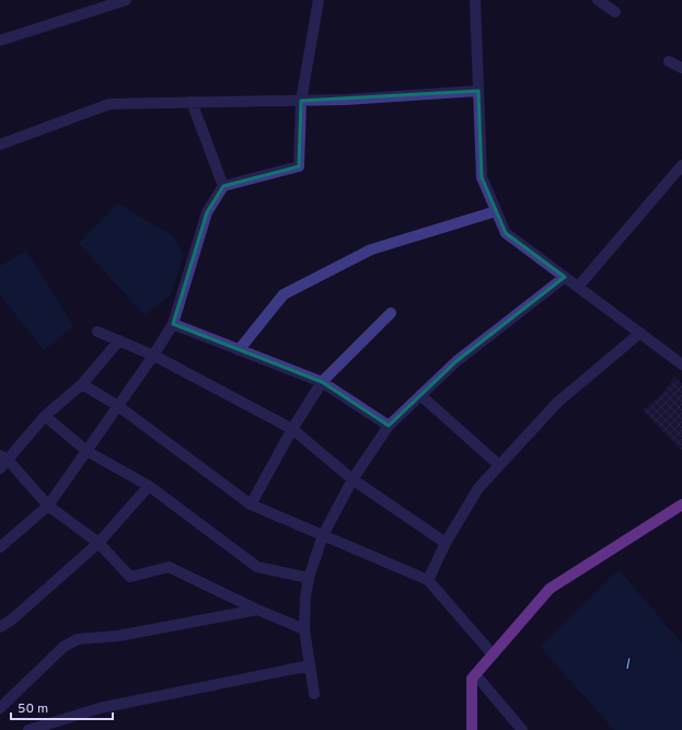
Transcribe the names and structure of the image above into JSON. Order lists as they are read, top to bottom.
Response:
{
  "water": ["l"],
  "scale_bar": "50 m"
}
